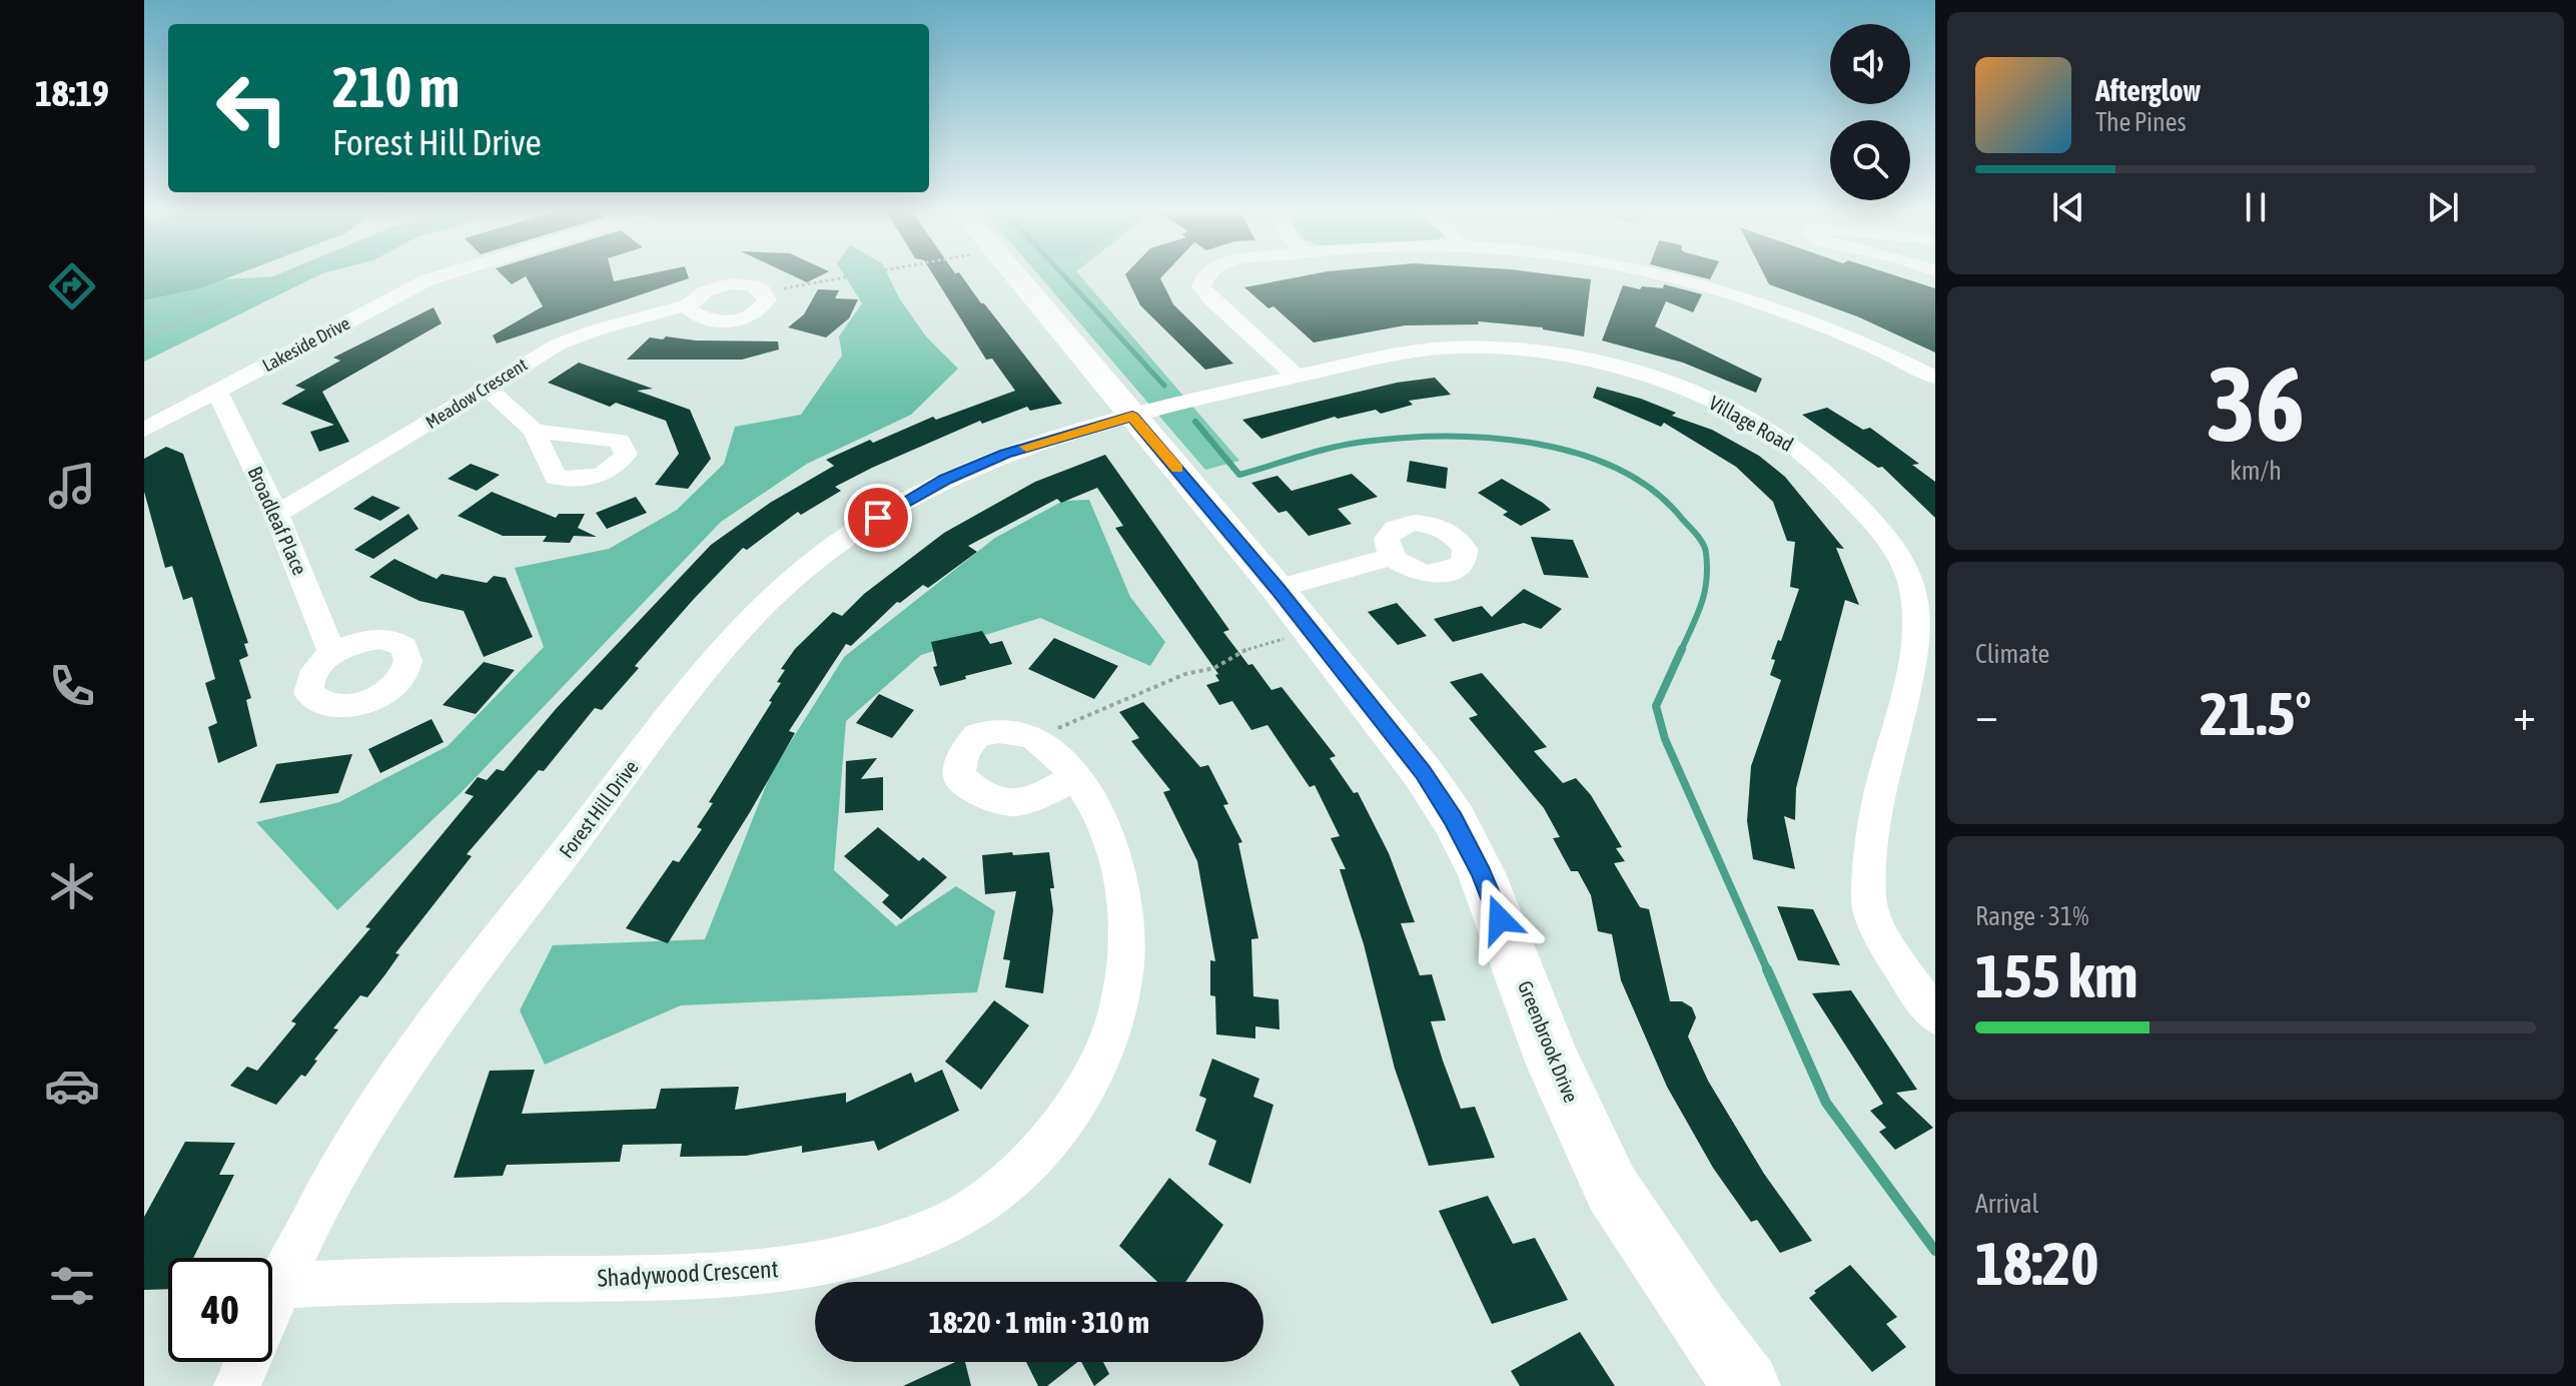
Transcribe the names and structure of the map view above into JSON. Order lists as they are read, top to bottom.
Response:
{
  "streets": {
    "street": [
      "Lakeside Drive",
      "Meadow Crescent",
      "Village Road",
      "Broadleaf Place",
      "Forest Hill Drive",
      "Greenbrook Drive",
      "Shadywood Crescent"
    ]
  },
  "crossings": [
    ["Lakeside Drive", "Broadleaf Place"],
    ["Meadow Crescent", "Broadleaf Place"],
    ["Village Road", "Forest Hill Drive"],
    ["Village Road", "Greenbrook Drive"],
    ["Forest Hill Drive", "Greenbrook Drive"],
    ["Forest Hill Drive", "Shadywood Crescent"]
  ],
  "page": {
    "tabs": "18:19",
    "turn": ["210 m", "Forest Hill Drive"],
    "song": ["Afterglow", "The Pines"],
    "tile": [
      ["36", "km/h"],
      "Climate",
      ["Range · 31%", "155 km"],
      ["Arrival", "18:20"]
    ],
    "heat": ["−", "21.5°", "+"],
    "limit": "40",
    "trip": "18:20 · 1 min · 310 m"
  }
}
